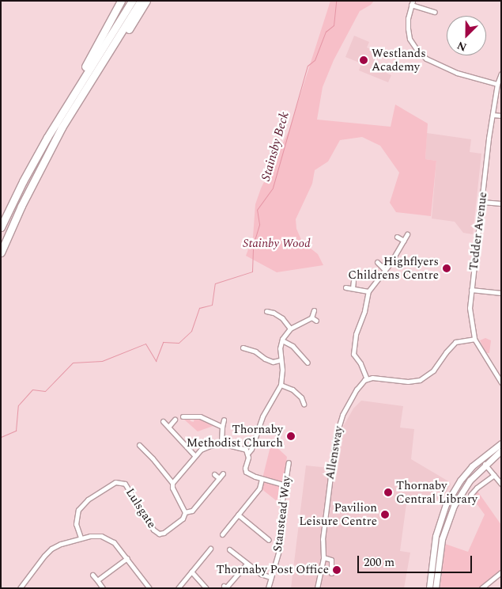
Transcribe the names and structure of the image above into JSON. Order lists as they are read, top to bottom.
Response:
{
  "streets": {
    "street": [
      "Tedder Avenue",
      "Allensway",
      "Lulsgate",
      "Stanstead Way"
    ]
  },
  "water": ["Stainsby Beck"],
  "parks": ["Stainby Wood"],
  "places": [
    "Westlands Academy",
    "Highflyers Childrens Centre",
    "Thornaby Methodist Church",
    "Thornaby Central Library",
    "Pavilion Leisure Centre",
    "Thornaby Post Office"
  ],
  "scale_bar": "200 m",
  "north": "bottom left"
}
